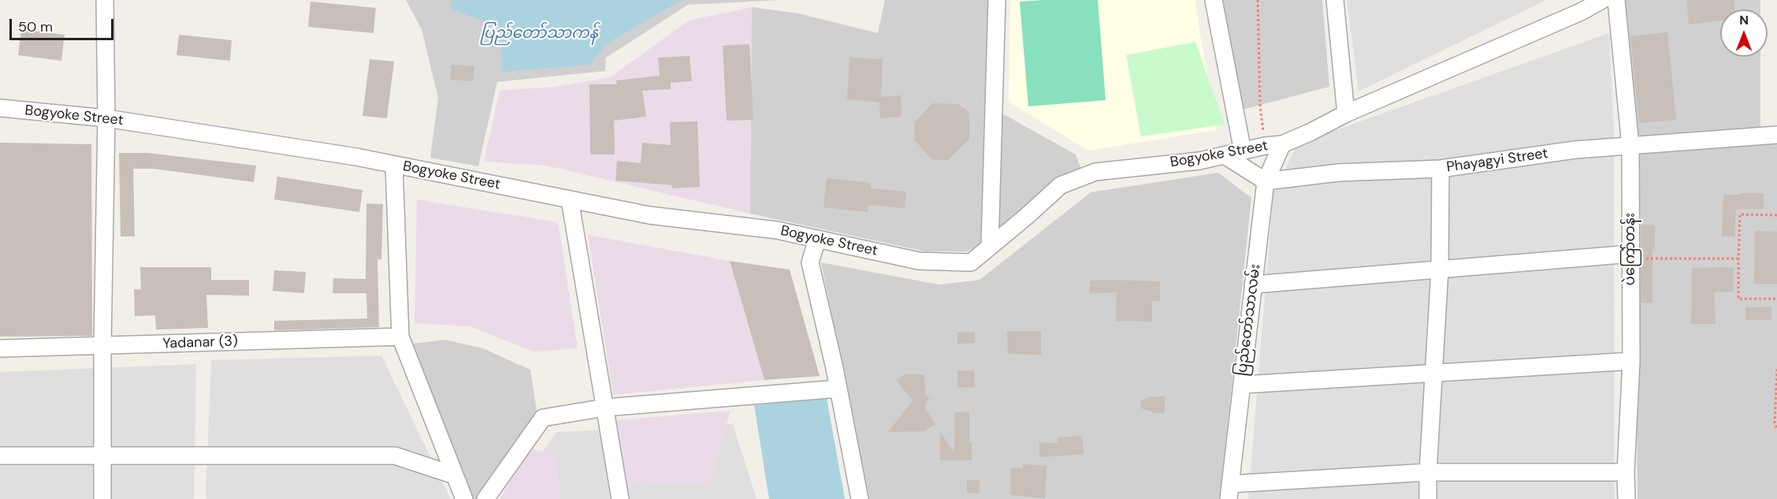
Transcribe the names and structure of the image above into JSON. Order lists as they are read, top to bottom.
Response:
{
  "streets": {
    "street": [
      "Bogyoke Street",
      "Phayagyi Street",
      "ပဲကြော်တန်း",
      "ပြည်တော်သာလမ်း",
      "Yadanar (3)"
    ]
  },
  "crossings": [
    ["Bogyoke Street", "ပြည်တော်သာလမ်း"],
    ["Phayagyi Street", "ပဲကြော်တန်း"],
    ["Phayagyi Street", "ပြည်တော်သာလမ်း"]
  ],
  "water": ["ပြည်တော်သာကန်"],
  "scale_bar": "50 m",
  "north": "top"
}
